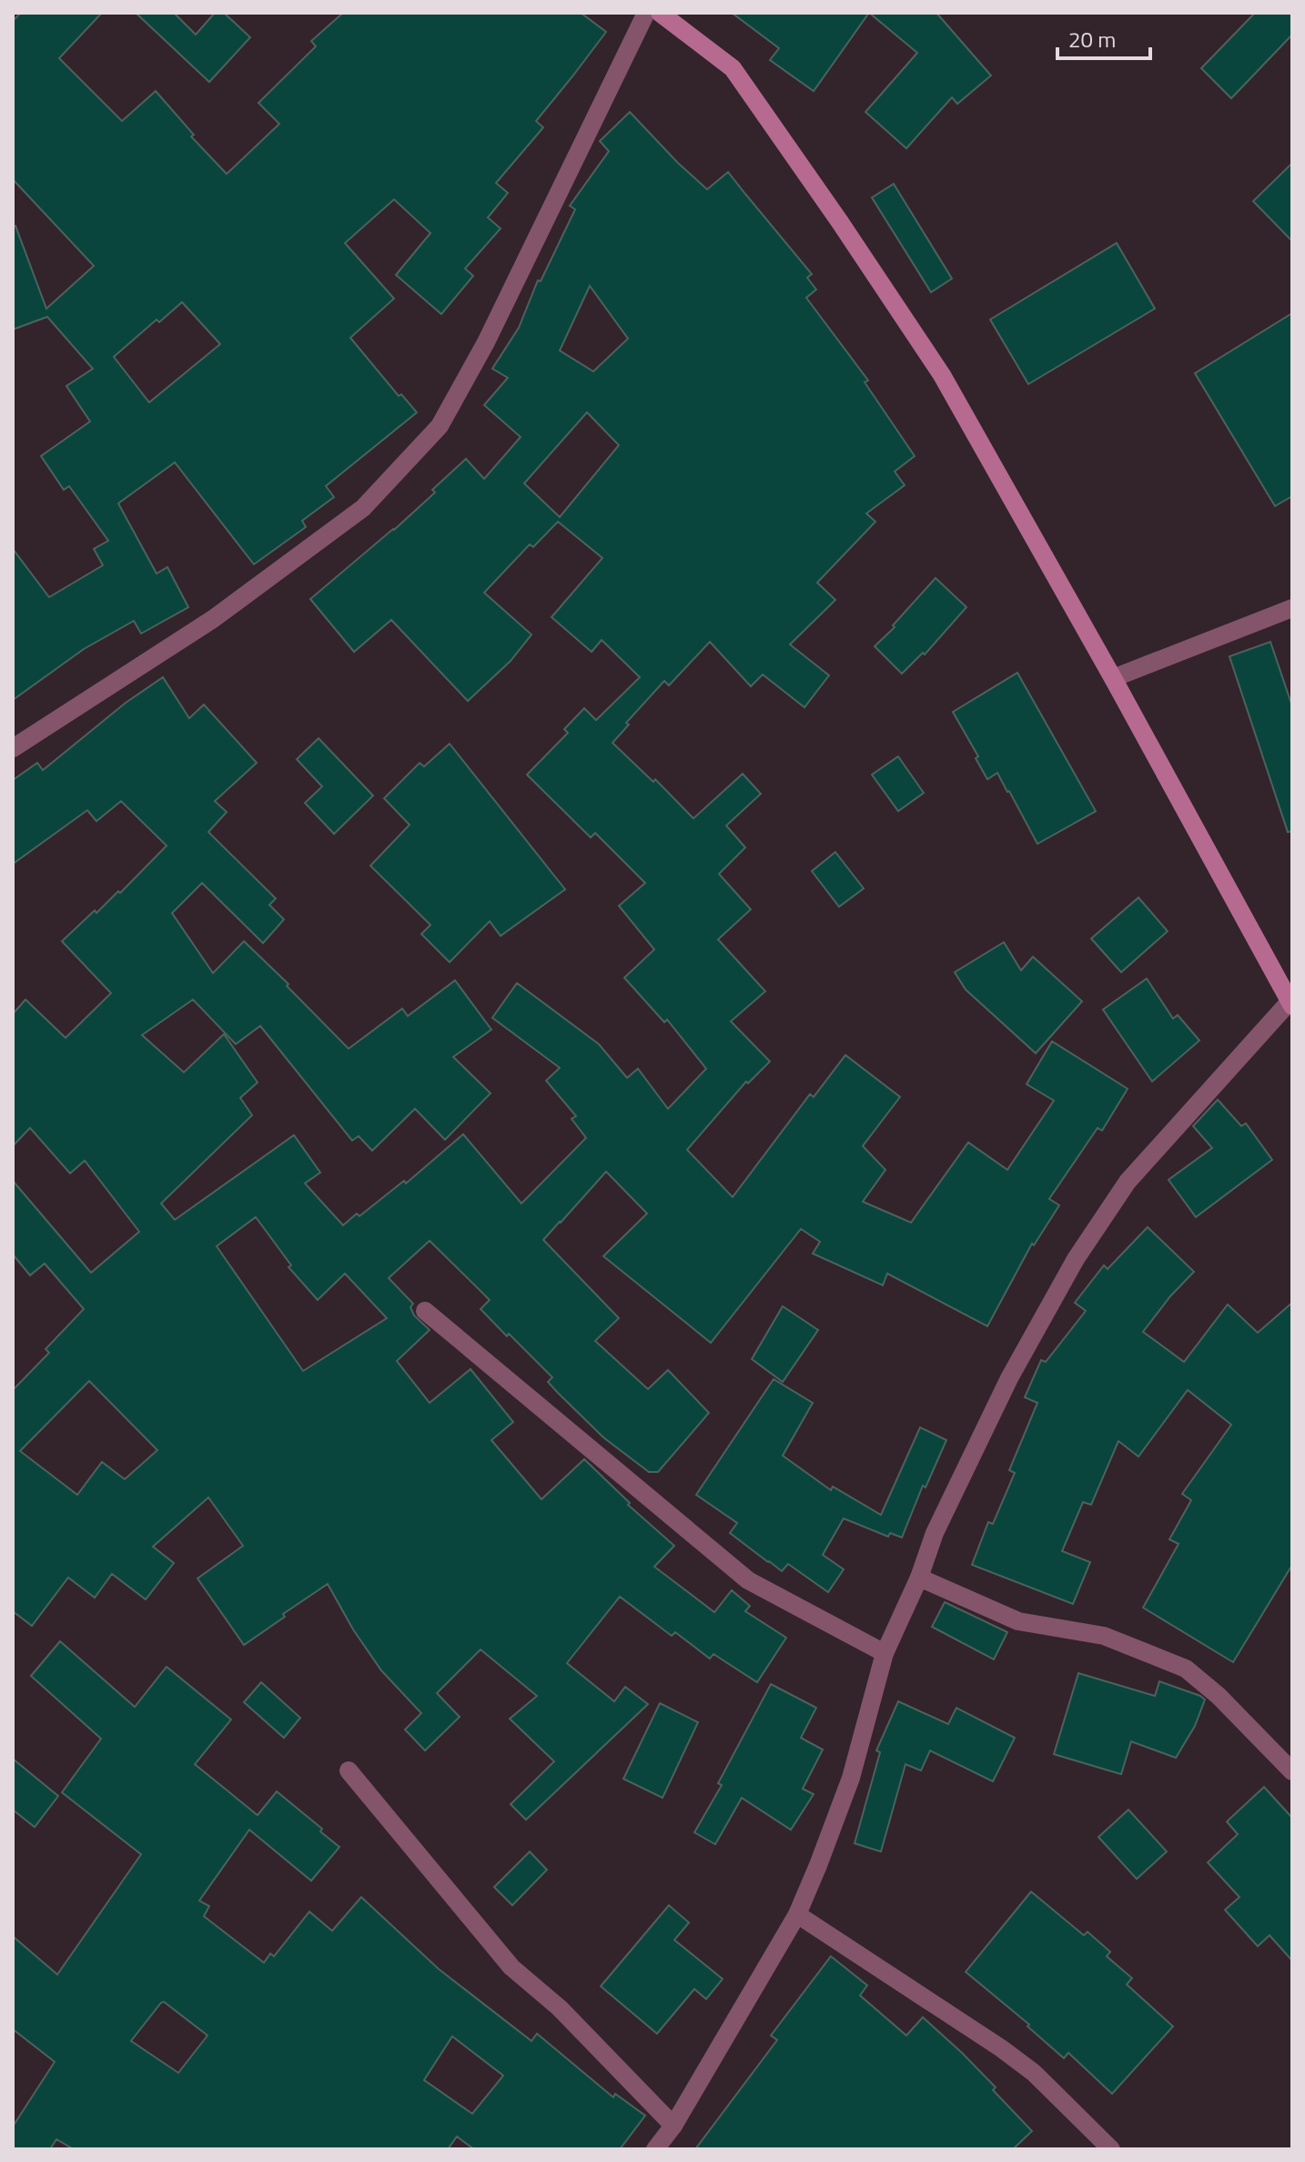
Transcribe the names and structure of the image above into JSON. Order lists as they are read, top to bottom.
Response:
{
  "scale_bar": "20 m"
}
